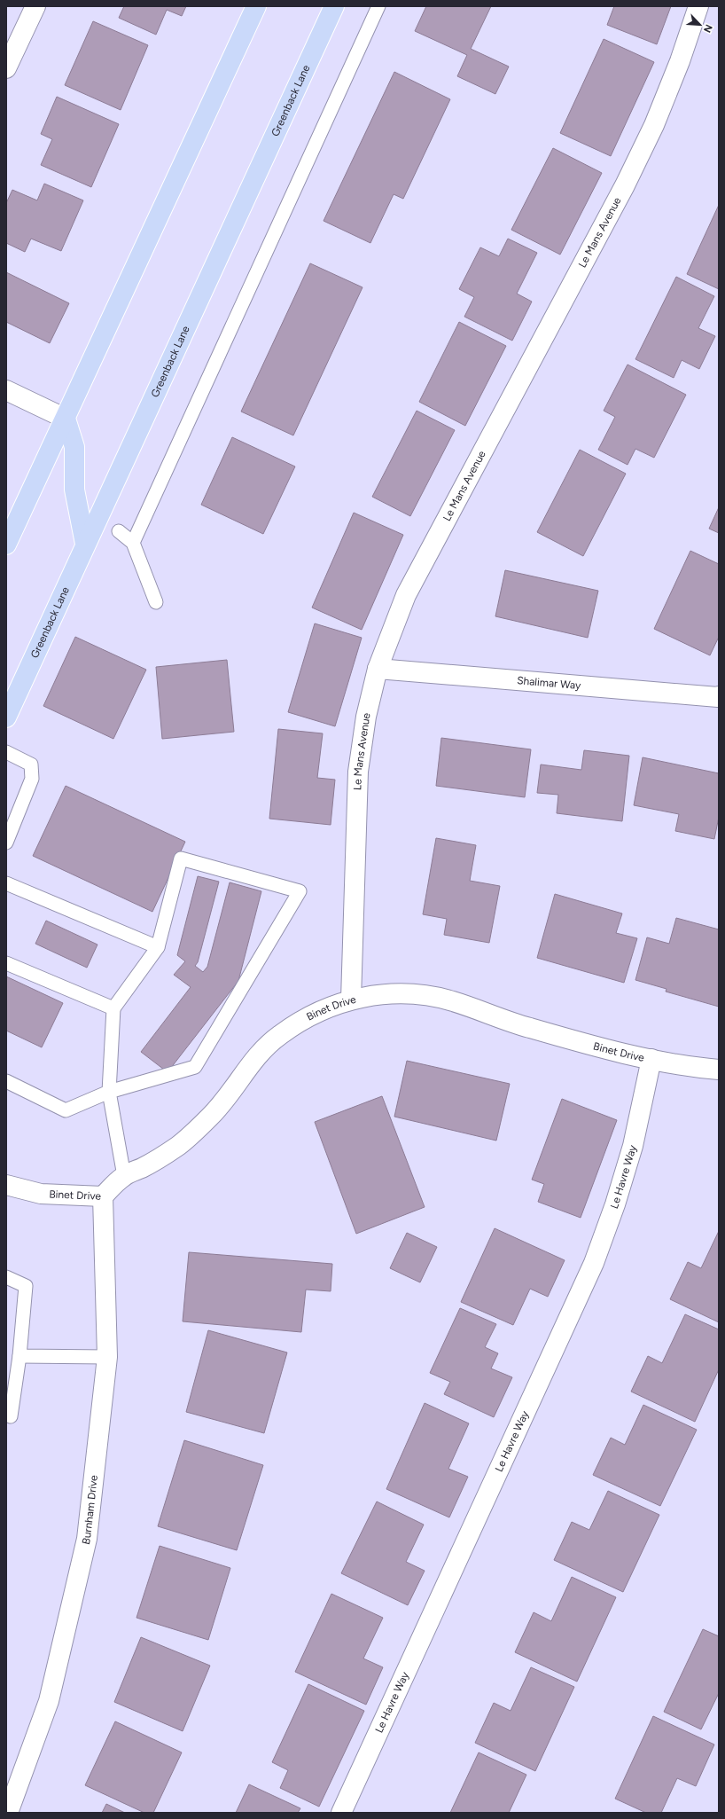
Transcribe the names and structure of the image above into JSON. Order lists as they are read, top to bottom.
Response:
{
  "streets": {
    "main road": ["Greenback Lane"],
    "street": [
      "Le Mans Avenue",
      "Shalimar Way",
      "Binet Drive",
      "Le Havre Way",
      "Burnham Drive"
    ]
  },
  "crossings": [
    ["Le Mans Avenue", "Shalimar Way"],
    ["Le Mans Avenue", "Binet Drive"],
    ["Binet Drive", "Le Havre Way"],
    ["Binet Drive", "Burnham Drive"]
  ],
  "north": "bottom right"
}
